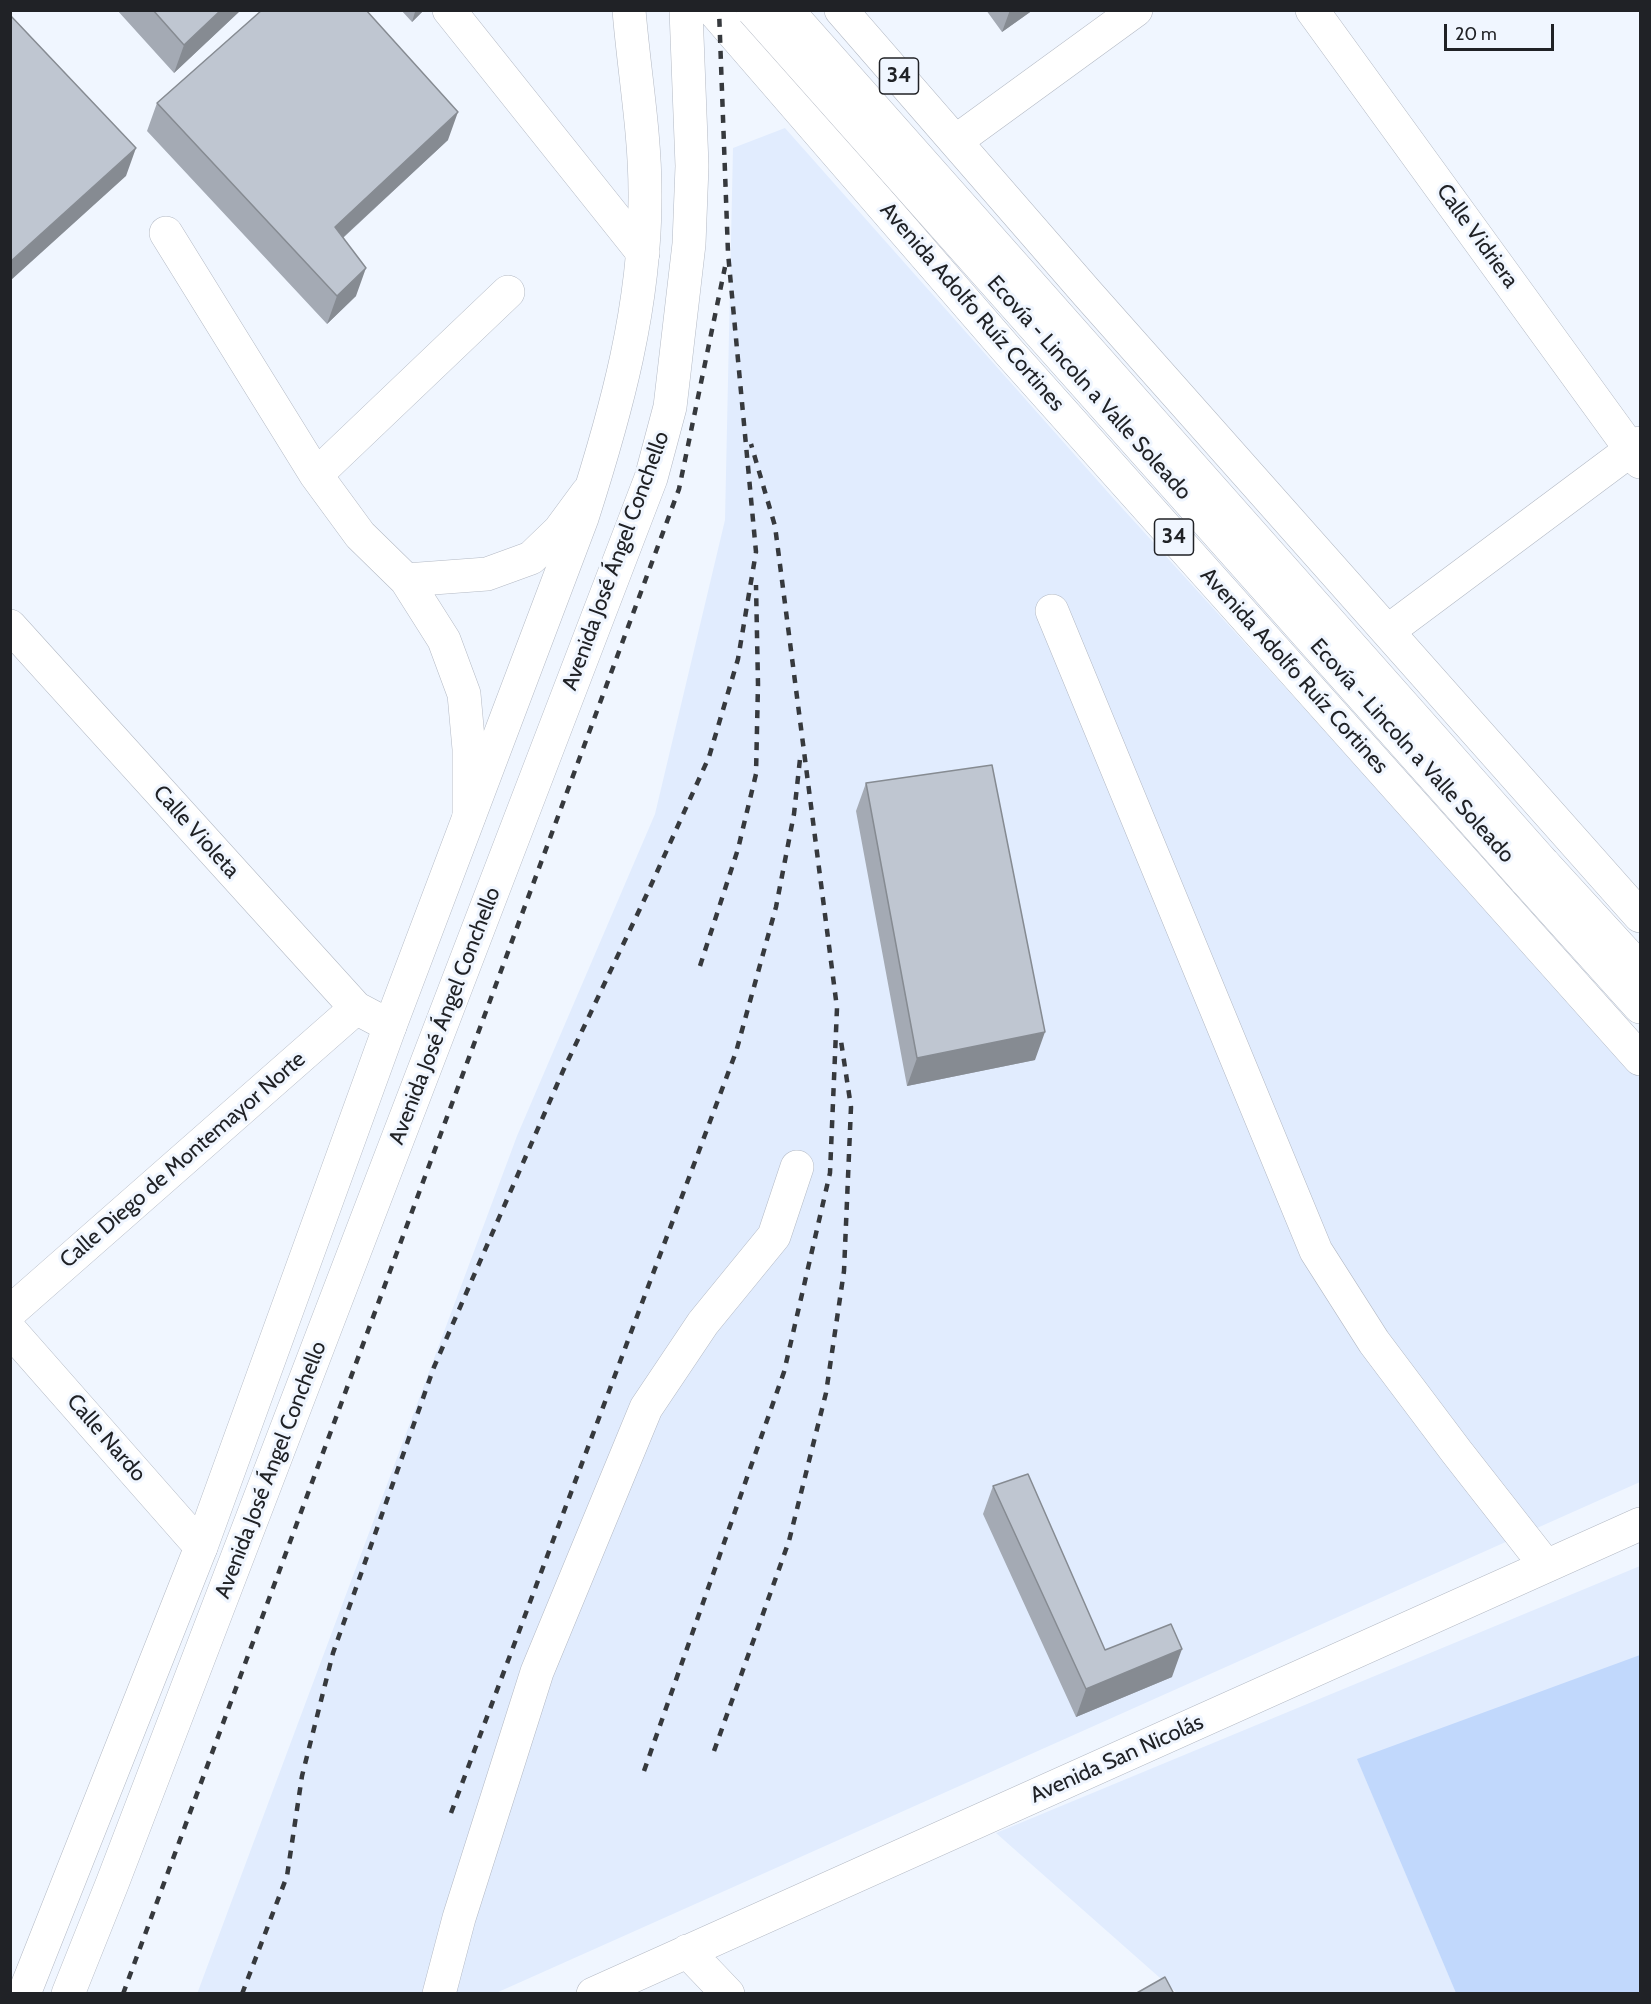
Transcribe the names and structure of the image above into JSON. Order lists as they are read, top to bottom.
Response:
{
  "streets": {
    "main road": [
      "34",
      "Calle Vidriera",
      "Avenida Adolfo Ruíz Cortines",
      "Ecovía - Lincoln a Valle Soleado",
      "Avenida José Ángel Conchello",
      "Calle Violeta",
      "Calle Diego de Montemayor Norte",
      "Calle Nardo",
      "Avenida San Nicolás"
    ]
  },
  "crossings": [
    ["Avenida José Ángel Conchello", "Calle Violeta"],
    ["Avenida José Ángel Conchello", "Calle Nardo"],
    ["Calle Violeta", "Calle Diego de Montemayor Norte"]
  ],
  "scale_bar": "20 m"
}
